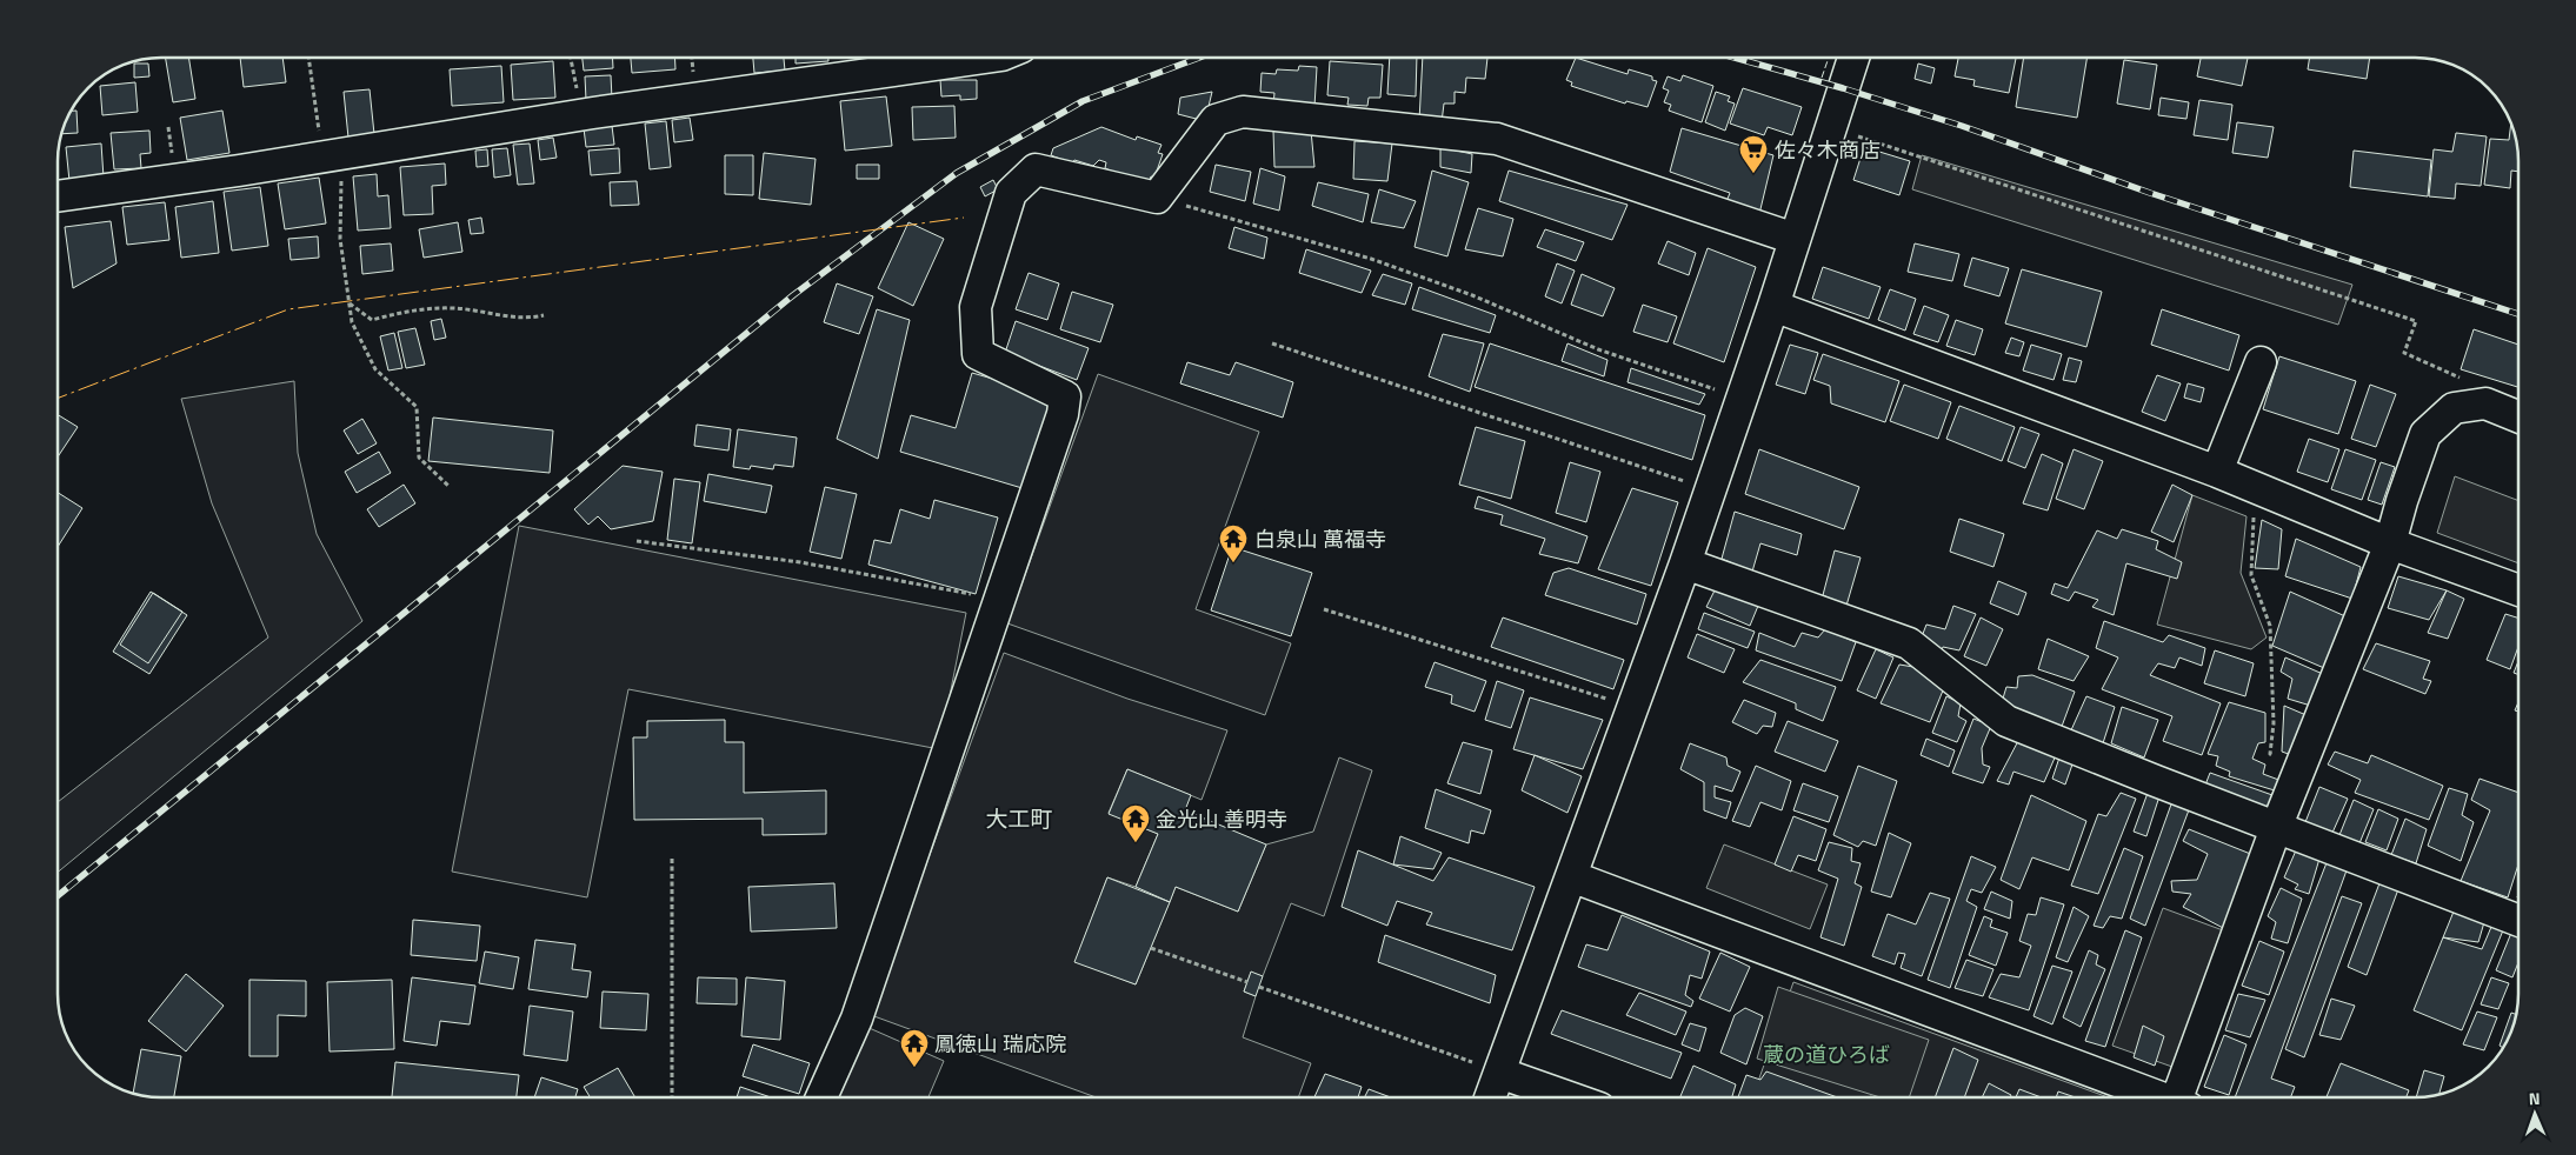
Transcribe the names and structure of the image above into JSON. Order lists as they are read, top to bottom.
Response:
{
  "districts": ["大工町"],
  "parks": ["蔵の道ひろば"],
  "places": {
    "supermarket": ["佐々木商店"],
    "temple": ["白泉山 萬福寺", "金光山 善明寺", "鳳徳山 瑞応院"]
  },
  "north": "top"
}
